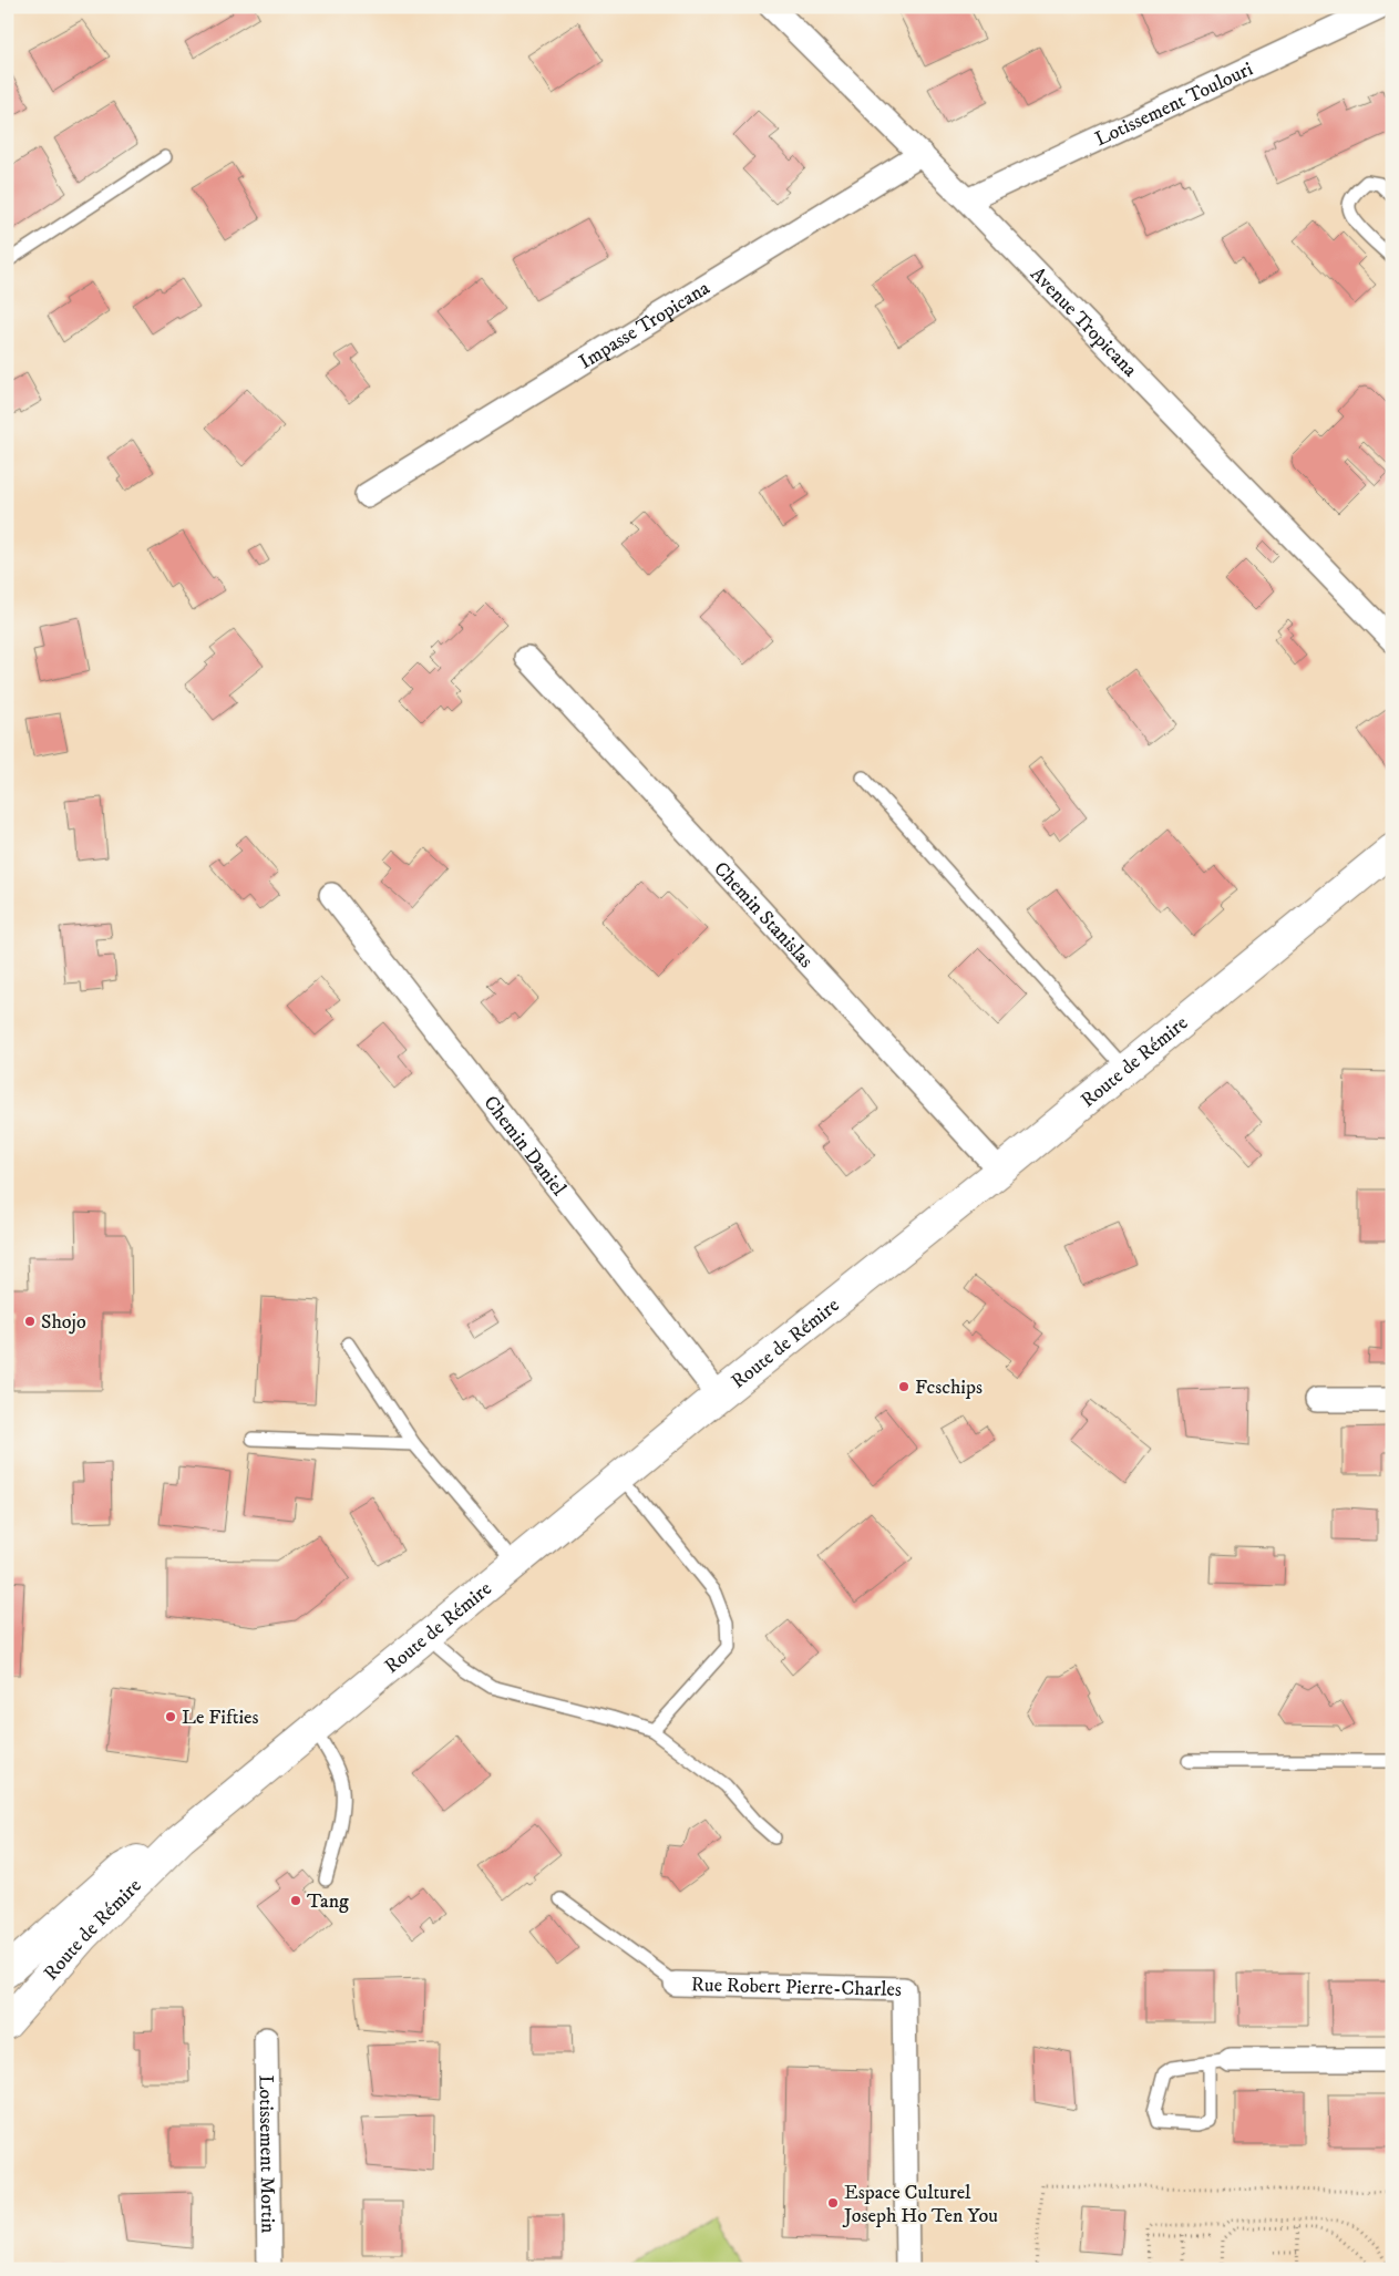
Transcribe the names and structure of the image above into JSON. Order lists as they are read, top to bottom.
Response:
{
  "streets": {
    "main road": ["Route de Rémire"],
    "street": [
      "Lotissement Toulouri",
      "Avenue Tropicana",
      "Impasse Tropicana",
      "Chemin Stanislas",
      "Chemin Daniel",
      "Rue Robert Pierre-Charles",
      "Lotissement Mortin"
    ]
  },
  "crossings": [
    ["Lotissement Toulouri", "Avenue Tropicana"],
    ["Avenue Tropicana", "Impasse Tropicana"],
    ["Chemin Stanislas", "Route de Rémire"],
    ["Route de Rémire", "Chemin Daniel"]
  ],
  "places": [
    "Shojo",
    "Fcschips",
    "Le Fifties",
    "Tang",
    "Espace Culturel Joseph Ho Ten You"
  ]
}
